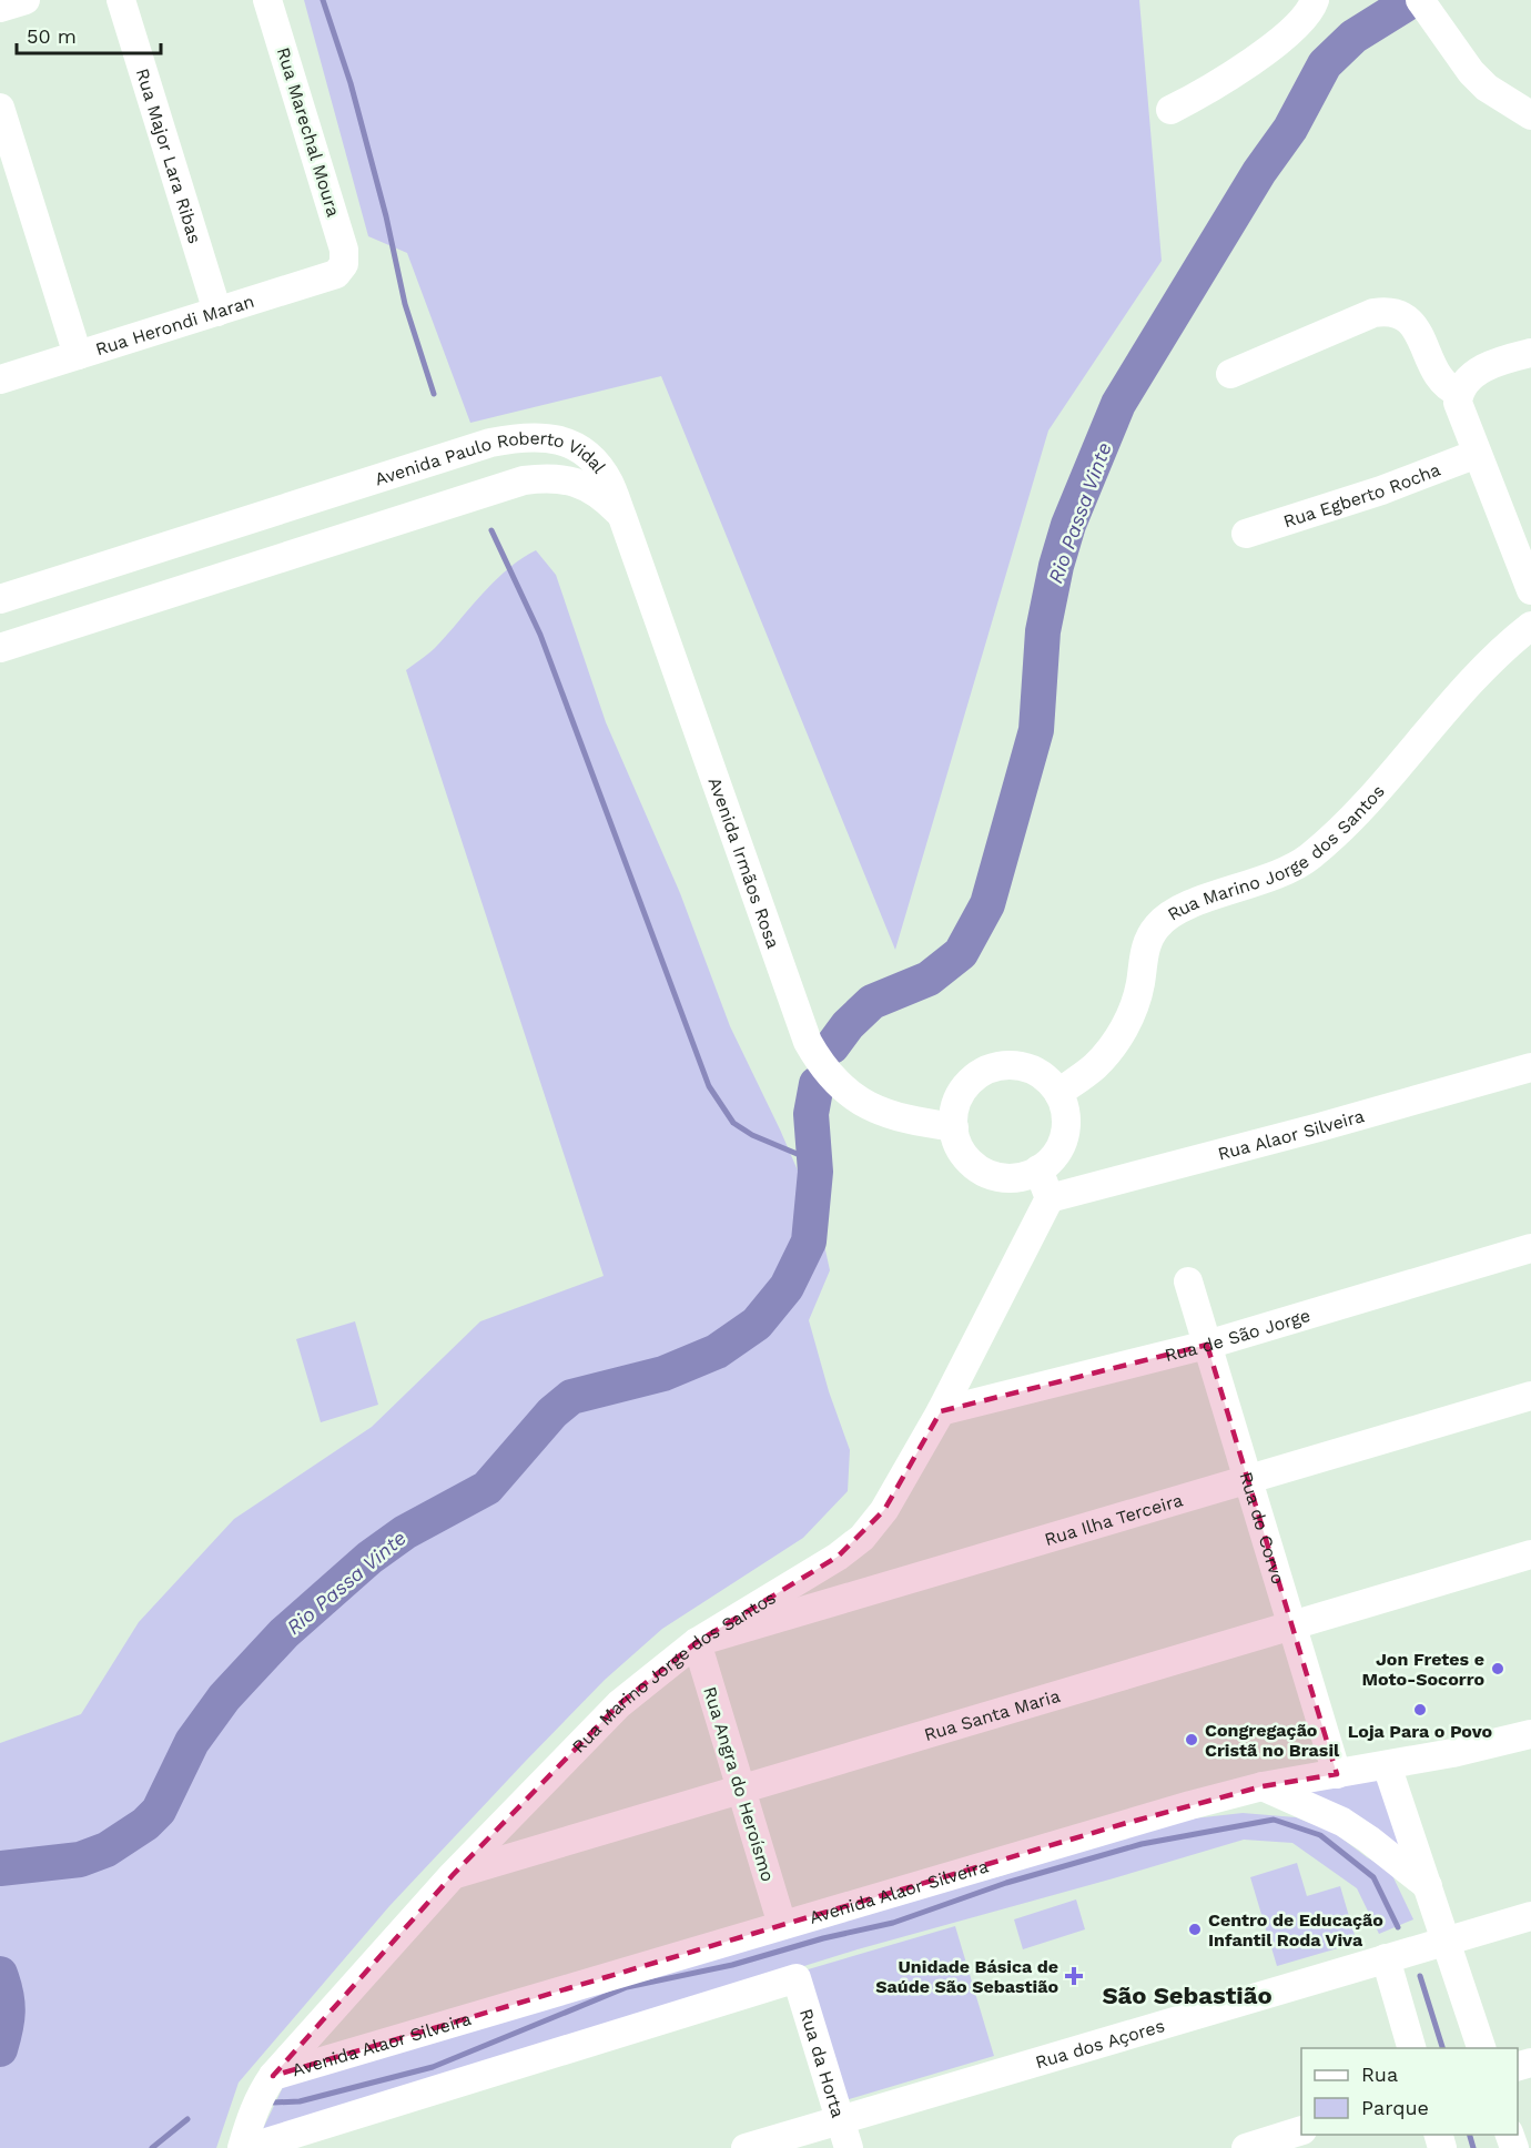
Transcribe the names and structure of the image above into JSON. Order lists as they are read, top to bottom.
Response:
{
  "streets": {
    "street": [
      "Rua Marechal Moura",
      "Rua Major Lara Ribas",
      "Rua Herondi Maran",
      "Avenida Paulo Roberto Vidal",
      "Rua Egberto Rocha",
      "Rua Marino Jorge dos Santos",
      "Avenida Irmãos Rosa",
      "Rua Alaor Silveira",
      "Rua de São Jorge",
      "Rua Ilha Terceira",
      "Rua do Corvo",
      "Rua Santa Maria",
      "Rua Angra do Heroísmo",
      "Avenida Alaor Silveira",
      "Rua dos Açores",
      "Rua da Horta"
    ]
  },
  "crossings": [
    ["Rua Marechal Moura", "Rua Herondi Maran"],
    ["Rua Major Lara Ribas", "Rua Herondi Maran"],
    ["Avenida Paulo Roberto Vidal", "Avenida Irmãos Rosa"],
    ["Rua Marino Jorge dos Santos", "Avenida Irmãos Rosa"],
    ["Rua Marino Jorge dos Santos", "Rua Alaor Silveira"],
    ["Rua Marino Jorge dos Santos", "Rua de São Jorge"],
    ["Rua Marino Jorge dos Santos", "Rua Ilha Terceira"],
    ["Rua Marino Jorge dos Santos", "Rua Santa Maria"],
    ["Rua Marino Jorge dos Santos", "Rua Angra do Heroísmo"],
    ["Rua Marino Jorge dos Santos", "Avenida Alaor Silveira"],
    ["Rua de São Jorge", "Rua do Corvo"],
    ["Rua Ilha Terceira", "Rua do Corvo"],
    ["Rua Ilha Terceira", "Rua Angra do Heroísmo"],
    ["Rua do Corvo", "Rua Santa Maria"],
    ["Rua do Corvo", "Avenida Alaor Silveira"],
    ["Rua Santa Maria", "Rua Angra do Heroísmo"],
    ["Rua Angra do Heroísmo", "Avenida Alaor Silveira"],
    ["Rua dos Açores", "Rua da Horta"]
  ],
  "districts": ["São Sebastião"],
  "water": ["Rio Passa Vinte"],
  "places": {
    "other": [
      "Jon Fretes e Moto-Socorro",
      "Loja Para o Povo",
      "Congregação Cristã no Brasil",
      "Centro de Educação Infantil Roda Viva"
    ],
    "health": ["Unidade Básica de Saúde São Sebastião"]
  },
  "legend": ["Rua", "Parque"],
  "scale_bar": "50 m"
}
